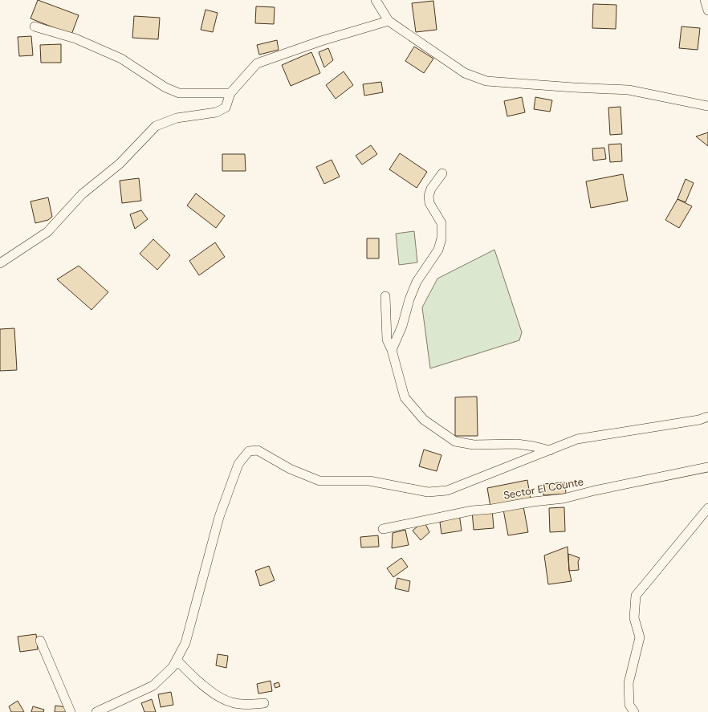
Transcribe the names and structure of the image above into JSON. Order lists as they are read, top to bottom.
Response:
{
  "streets": {
    "street": ["Sector El Counte"]
  }
}
